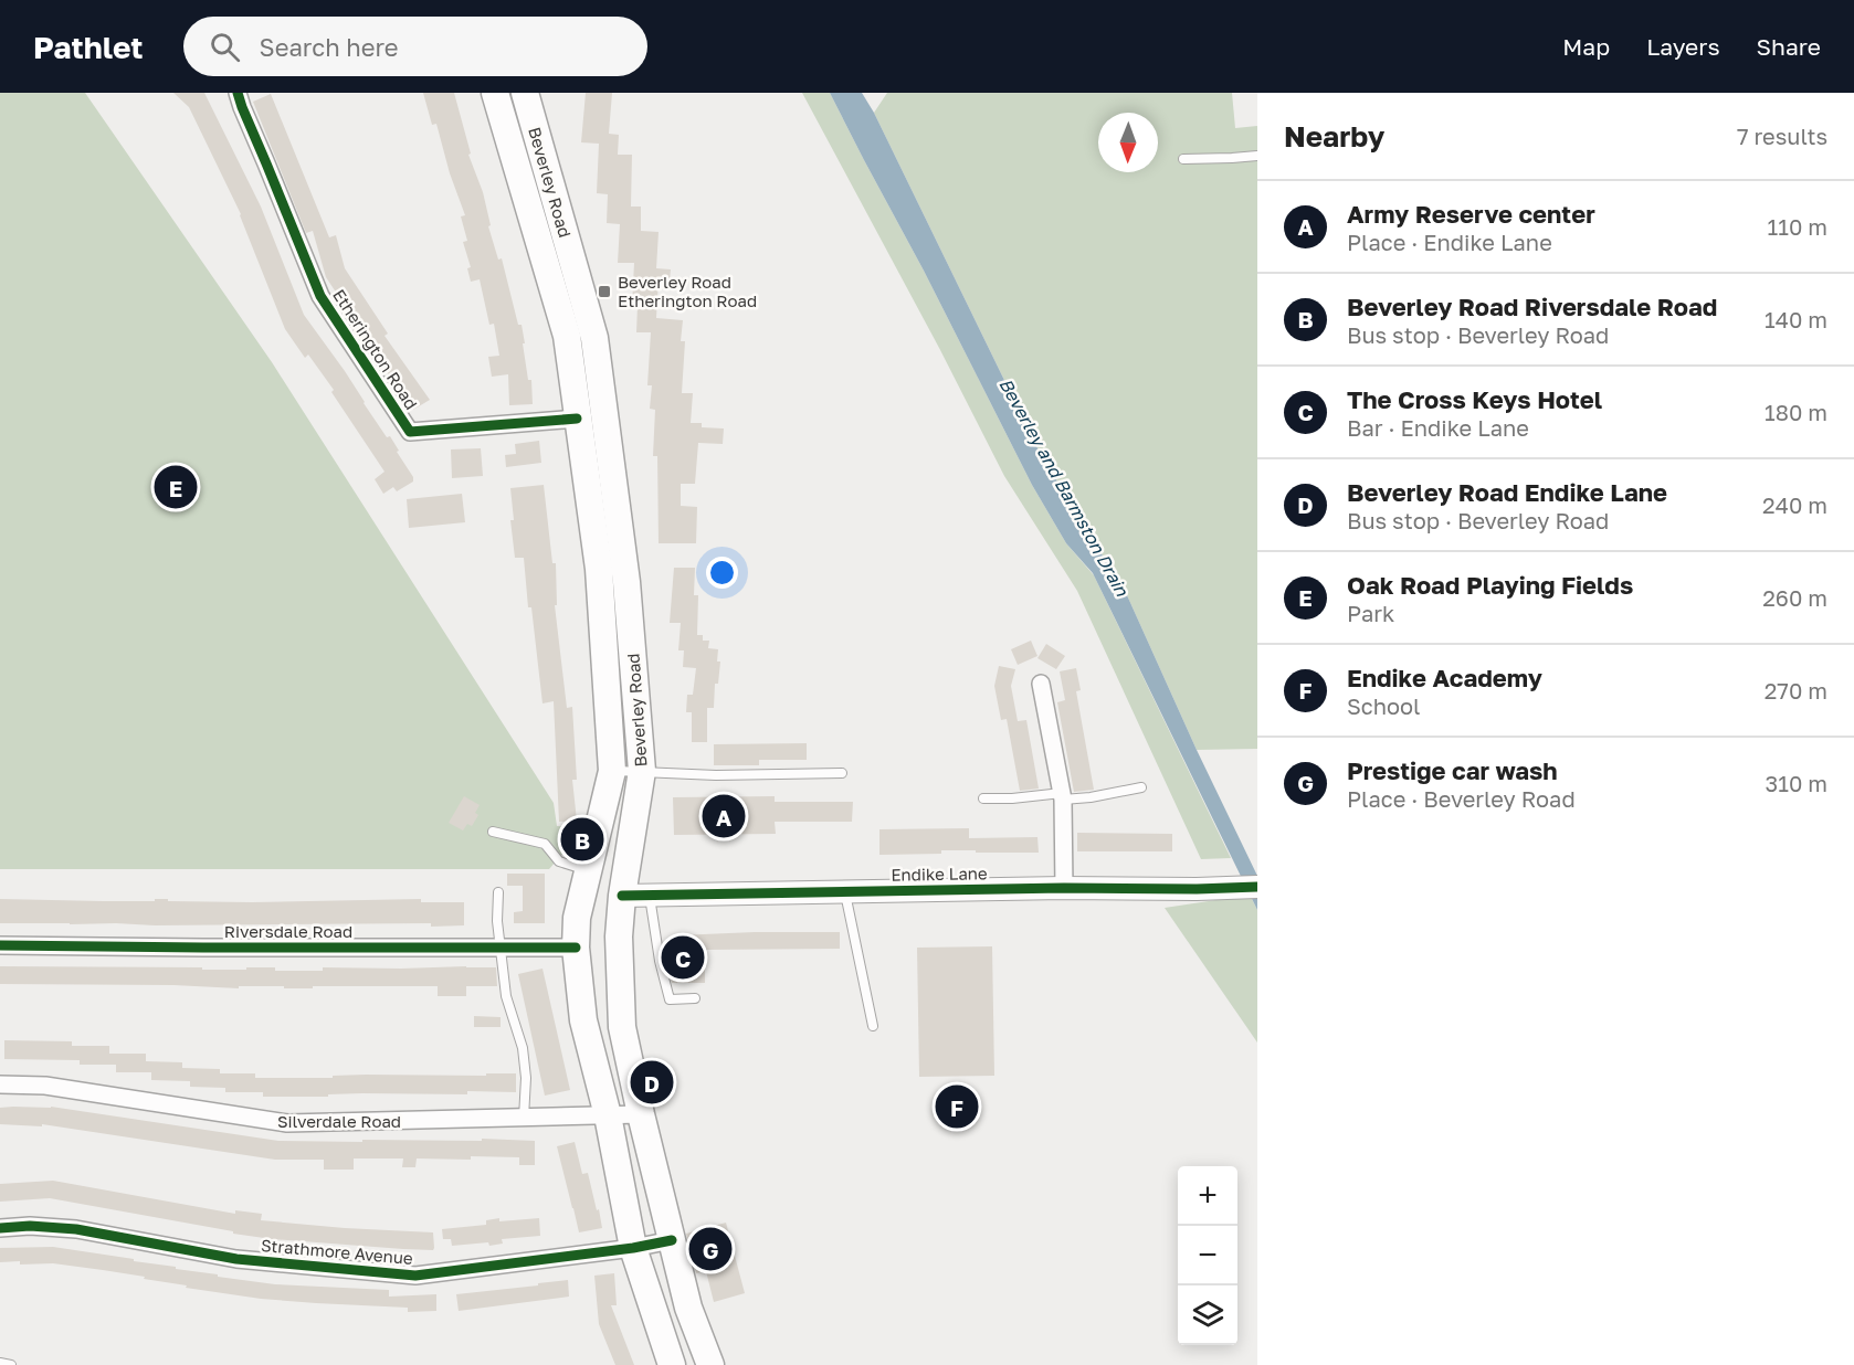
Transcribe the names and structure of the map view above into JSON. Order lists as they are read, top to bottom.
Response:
{
  "streets": {
    "main road": ["Beverley Road"],
    "street": [
      "Etherington Road",
      "Endike Lane",
      "Riversdale Road",
      "Silverdale Road",
      "Strathmore Avenue"
    ]
  },
  "crossings": [
    ["Beverley Road", "Etherington Road"],
    ["Beverley Road", "Endike Lane"],
    ["Beverley Road", "Riversdale Road"],
    ["Beverley Road", "Silverdale Road"],
    ["Beverley Road", "Strathmore Avenue"]
  ],
  "water": ["Beverley and Barmston Drain"],
  "places": {
    "transit": ["Beverley Road Etherington Road"]
  },
  "north": "bottom",
  "page": {
    "header": "Pathlet",
    "search": "Search here",
    "nav": ["Map", "Layers", "Share"],
    "heading": ["Nearby", "7 results"],
    "list": [
      {
        "mark": "A",
        "name": "Army Reserve center",
        "note": "Place · Endike Lane",
        "value": "110 m"
      },
      {
        "mark": "B",
        "name": "Beverley Road Riversdale Road",
        "note": "Bus stop · Beverley Road",
        "value": "140 m"
      },
      {
        "mark": "C",
        "name": "The Cross Keys Hotel",
        "note": "Bar · Endike Lane",
        "value": "180 m"
      },
      {
        "mark": "D",
        "name": "Beverley Road Endike Lane",
        "note": "Bus stop · Beverley Road",
        "value": "240 m"
      },
      {
        "mark": "E",
        "name": "Oak Road Playing Fields",
        "note": "Park",
        "value": "260 m"
      },
      {
        "mark": "F",
        "name": "Endike Academy",
        "note": "School",
        "value": "270 m"
      },
      {
        "mark": "G",
        "name": "Prestige car wash",
        "note": "Place · Beverley Road",
        "value": "310 m"
      }
    ],
    "pins": [
      "E",
      "A",
      "B",
      "C",
      "D",
      "F",
      "G"
    ],
    "map_buttons": ["+", "−"]
  }
}
